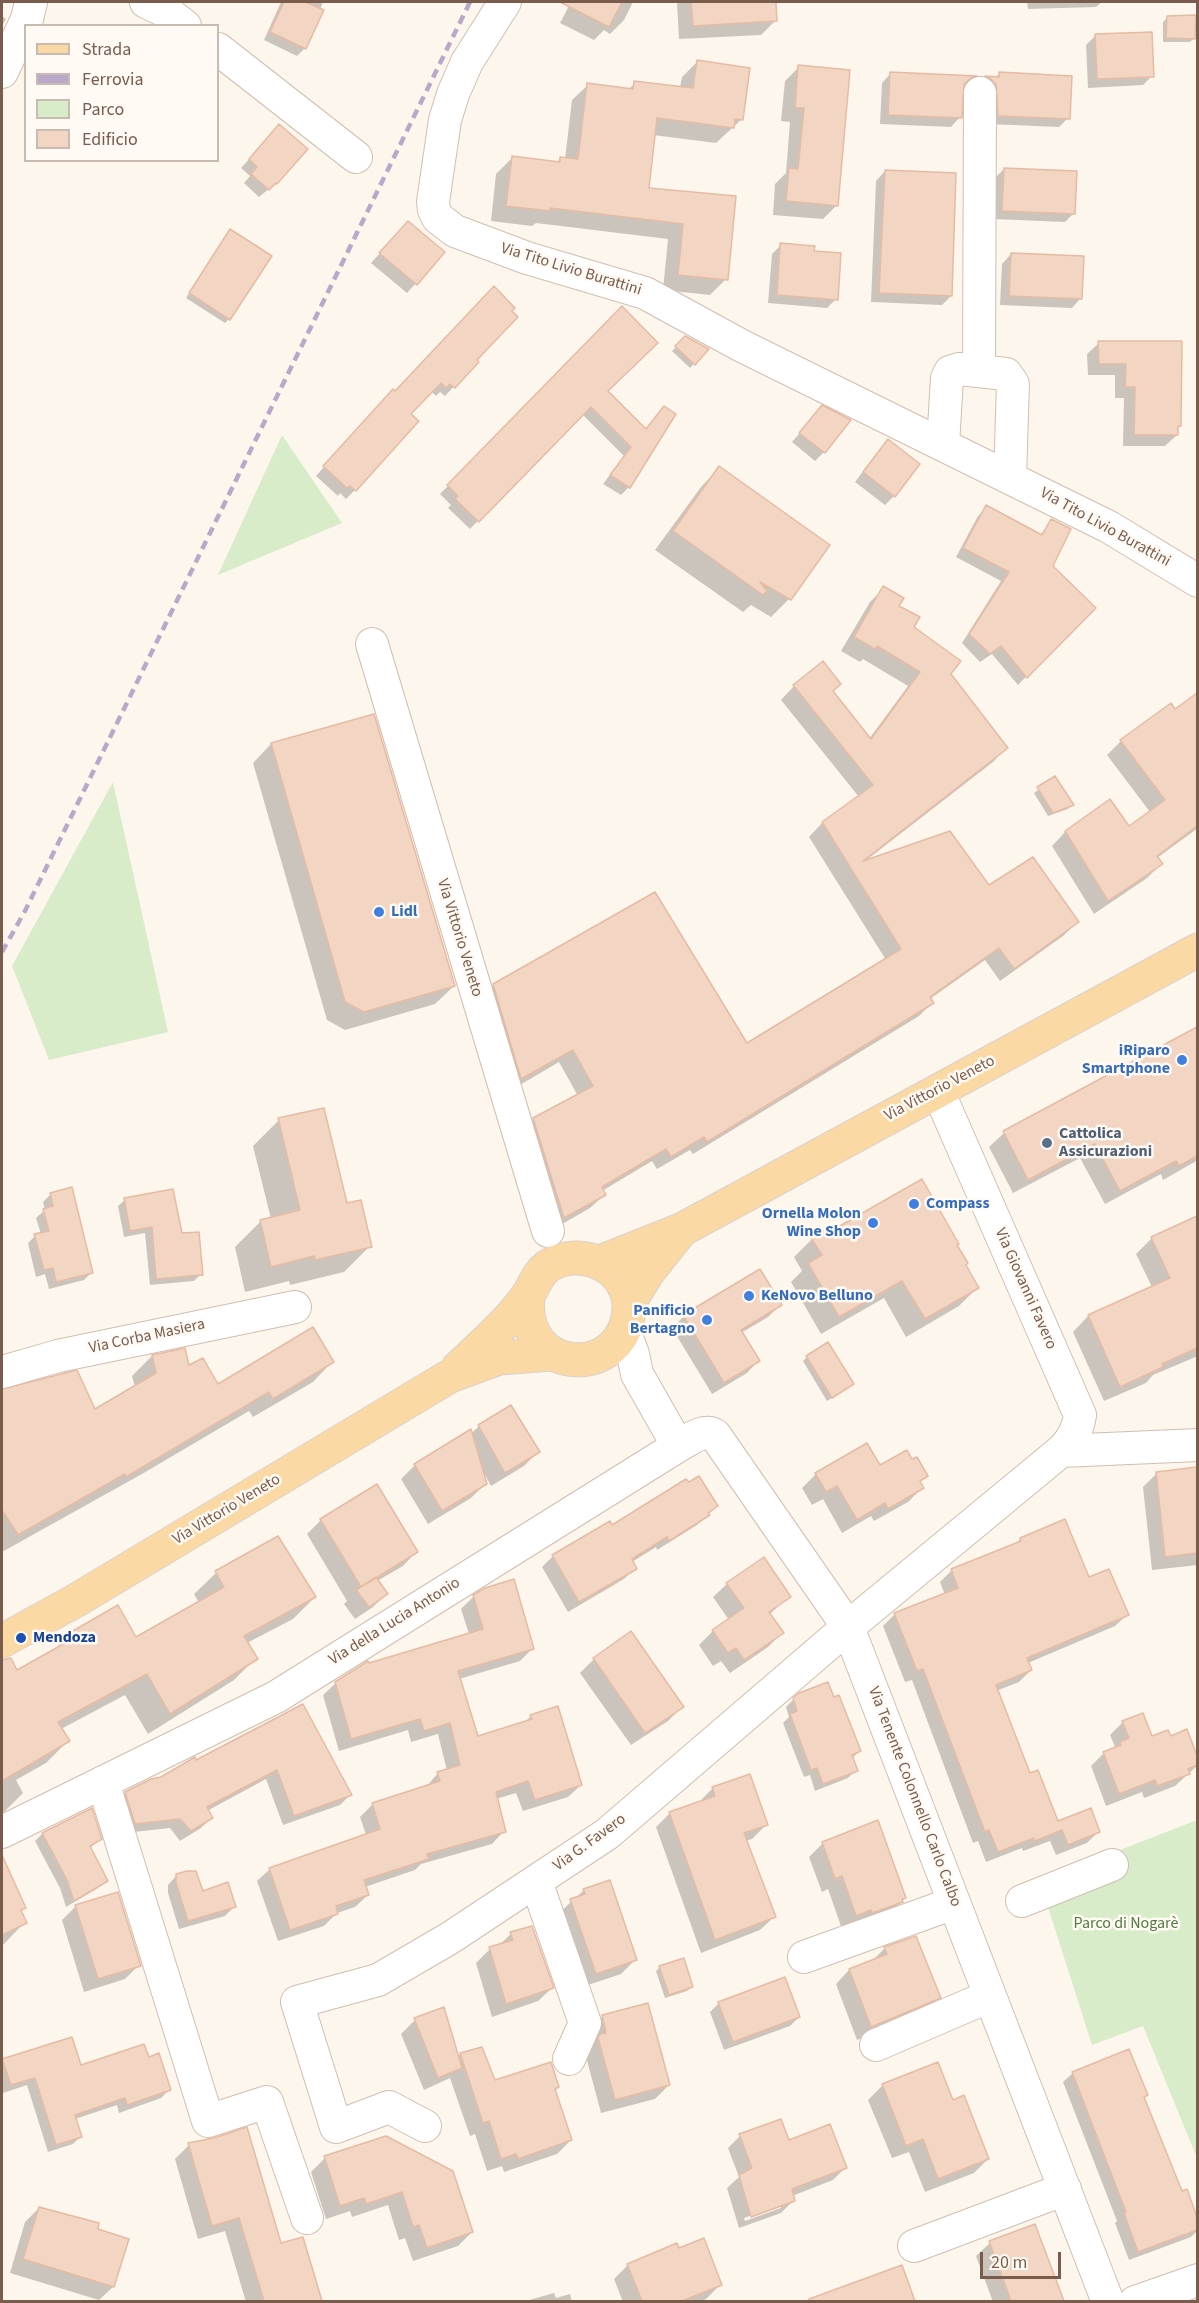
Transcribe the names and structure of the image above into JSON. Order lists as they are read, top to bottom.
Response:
{
  "streets": {
    "main road": ["Via Vittorio Veneto"],
    "street": [
      "Via Tito Livio Burattini",
      "Via Giovanni Favero",
      "Via Corba Masiera",
      "Via della Lucia Antonio",
      "Via Tenente Colonnello Carlo Calbo",
      "Via G. Favero"
    ]
  },
  "crossings": [
    ["Via Vittorio Veneto", "Via Giovanni Favero"],
    ["Via Giovanni Favero", "Via Tenente Colonnello Carlo Calbo"],
    ["Via Giovanni Favero", "Via G. Favero"],
    ["Via della Lucia Antonio", "Via Tenente Colonnello Carlo Calbo"],
    ["Via Tenente Colonnello Carlo Calbo", "Via G. Favero"]
  ],
  "parks": ["Parco di Nogarè"],
  "places": [
    "Lidl",
    "iRiparo Smartphone",
    "Cattolica Assicurazioni",
    "Compass",
    "Ornella Molon Wine Shop",
    "KeNovo Belluno",
    "Panificio Bertagno",
    "Mendoza"
  ],
  "legend": [
    "Strada",
    "Ferrovia",
    "Parco",
    "Edificio"
  ],
  "scale_bar": "20 m"
}
